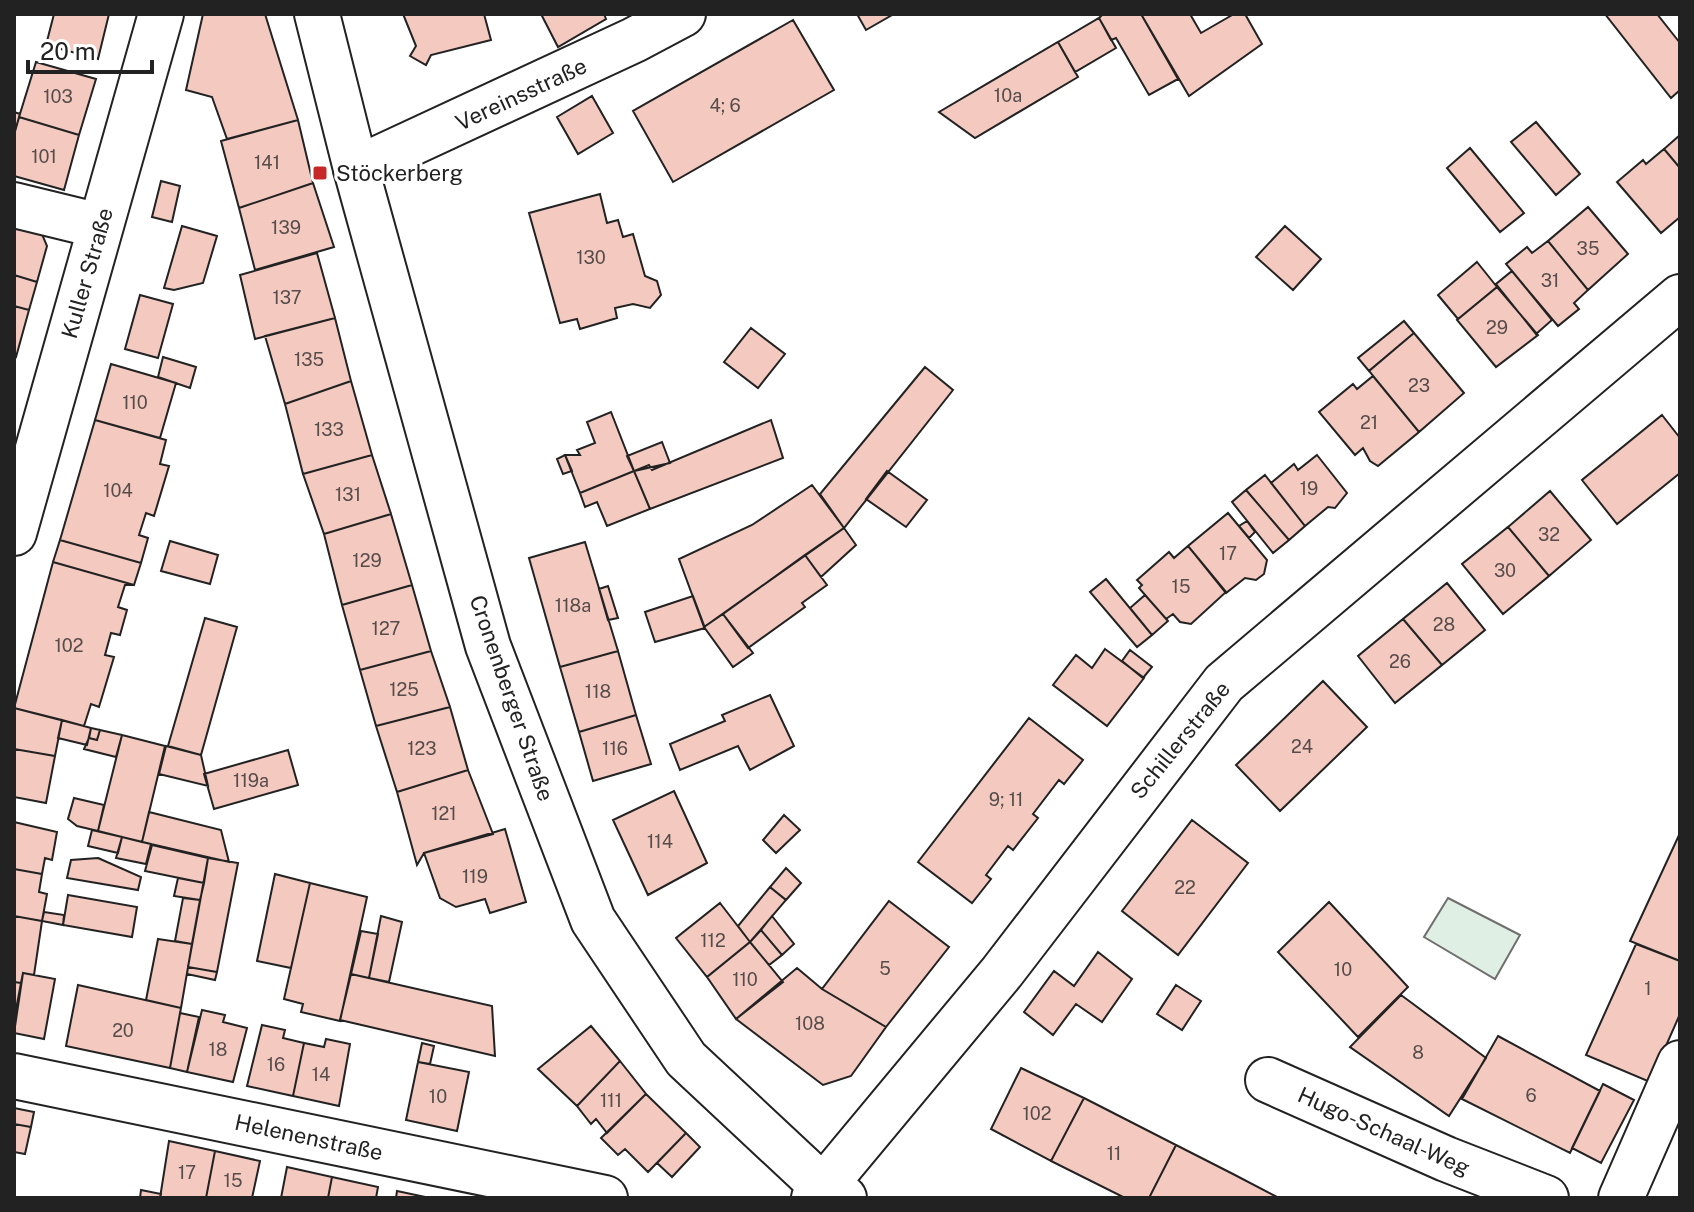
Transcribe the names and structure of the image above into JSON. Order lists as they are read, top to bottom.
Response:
{
  "streets": {
    "street": [
      "Vereinsstraße",
      "Kuller Straße",
      "Cronenberger Straße",
      "Schillerstraße",
      "Hugo-Schaal-Weg",
      "Helenenstraße"
    ]
  },
  "crossings": [
    ["Vereinsstraße", "Cronenberger Straße"],
    ["Cronenberger Straße", "Schillerstraße"]
  ],
  "places": {
    "transit": ["Stöckerberg"]
  },
  "house_numbers": [
    "10a",
    "103",
    "4; 6",
    "101",
    "141",
    "139",
    "35",
    "130",
    "31",
    "137",
    "29",
    "135",
    "23",
    "110",
    "21",
    "133",
    "19",
    "104",
    "131",
    "32",
    "17",
    "129",
    "30",
    "15",
    "118a",
    "28",
    "127",
    "102",
    "26",
    "125",
    "118",
    "24",
    "123",
    "116",
    "119a",
    "9; 11",
    "121",
    "114",
    "119",
    "22",
    "112",
    "5",
    "10",
    "110",
    "1",
    "108",
    "20",
    "18",
    "8",
    "16",
    "14",
    "6",
    "10",
    "111",
    "102",
    "11",
    "17",
    "15"
  ],
  "scale_bar": "20 m"
}
